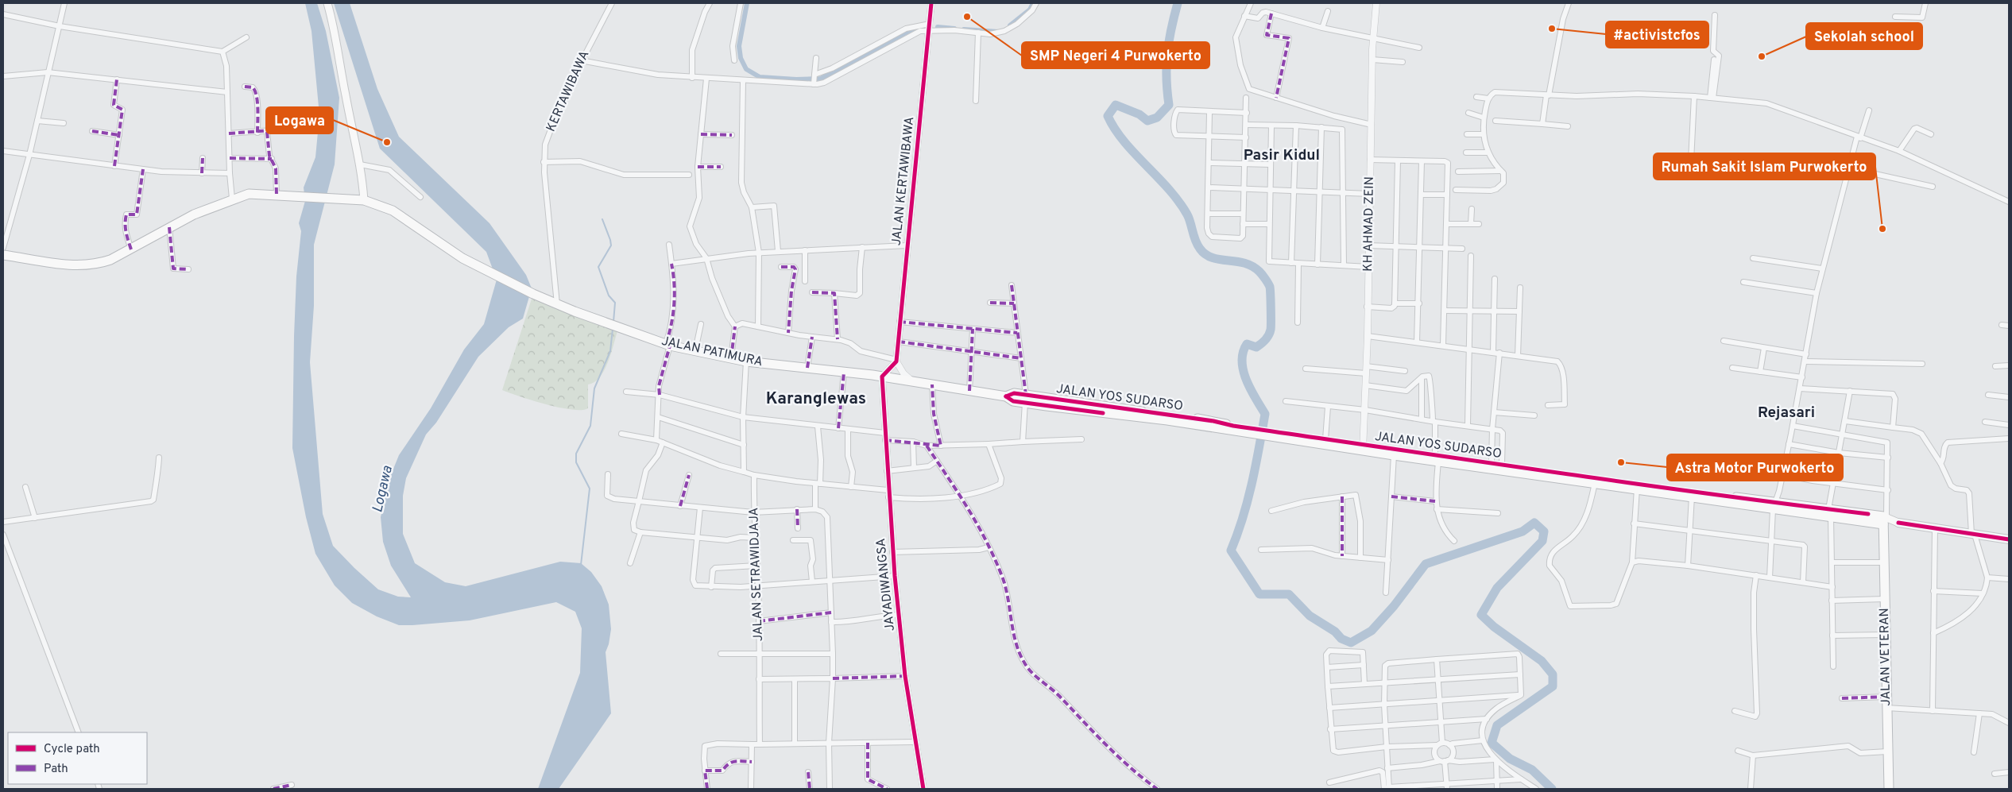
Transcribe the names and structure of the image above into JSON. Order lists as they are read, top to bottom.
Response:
{
  "streets": {
    "highway": ["JALAN PATIMURA", "JALAN YOS SUDARSO", "JALAN VETERAN"],
    "street": [
      "KERTAWIBAWA",
      "JALAN KERTAWIBAWA",
      "KH AHMAD ZEIN",
      "JALAN SETRAWIDJAJA",
      "JAYADIWANGSA"
    ]
  },
  "crossings": [
    ["KERTAWIBAWA", "JALAN PATIMURA"],
    ["KH AHMAD ZEIN", "JALAN YOS SUDARSO"],
    ["JALAN PATIMURA", "JALAN YOS SUDARSO"],
    ["JALAN PATIMURA", "JAYADIWANGSA"],
    ["JALAN YOS SUDARSO", "JAYADIWANGSA"],
    ["JALAN YOS SUDARSO", "JALAN VETERAN"]
  ],
  "districts": ["Pasir Kidul", "Karanglewas", "Rejasari"],
  "water": ["Logawa"],
  "places": [
    "SMP Negeri 4 Purwokerto",
    "#activistcfos",
    "Sekolah school",
    "Logawa",
    "Rumah Sakit Islam Purwokerto",
    "Astra Motor Purwokerto"
  ],
  "legend": ["Cycle path", "Path"]
}
